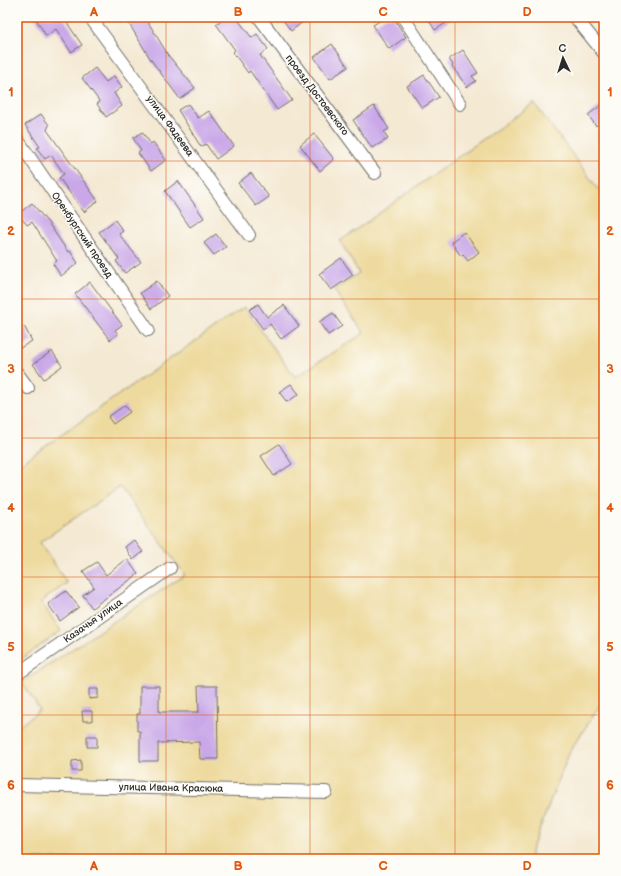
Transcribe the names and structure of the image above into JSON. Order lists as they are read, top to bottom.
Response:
{
  "streets": {
    "street": [
      "проезд Достоевского",
      "улица Фадеева",
      "Оренбургский проезд",
      "Казачья улица",
      "улица Ивана Красюка"
    ]
  },
  "north": "top",
  "grid": {
    "columns": [
      "A",
      "B",
      "C",
      "D"
    ],
    "rows": [
      "1",
      "2",
      "3",
      "4",
      "5",
      "6"
    ]
  }
}
